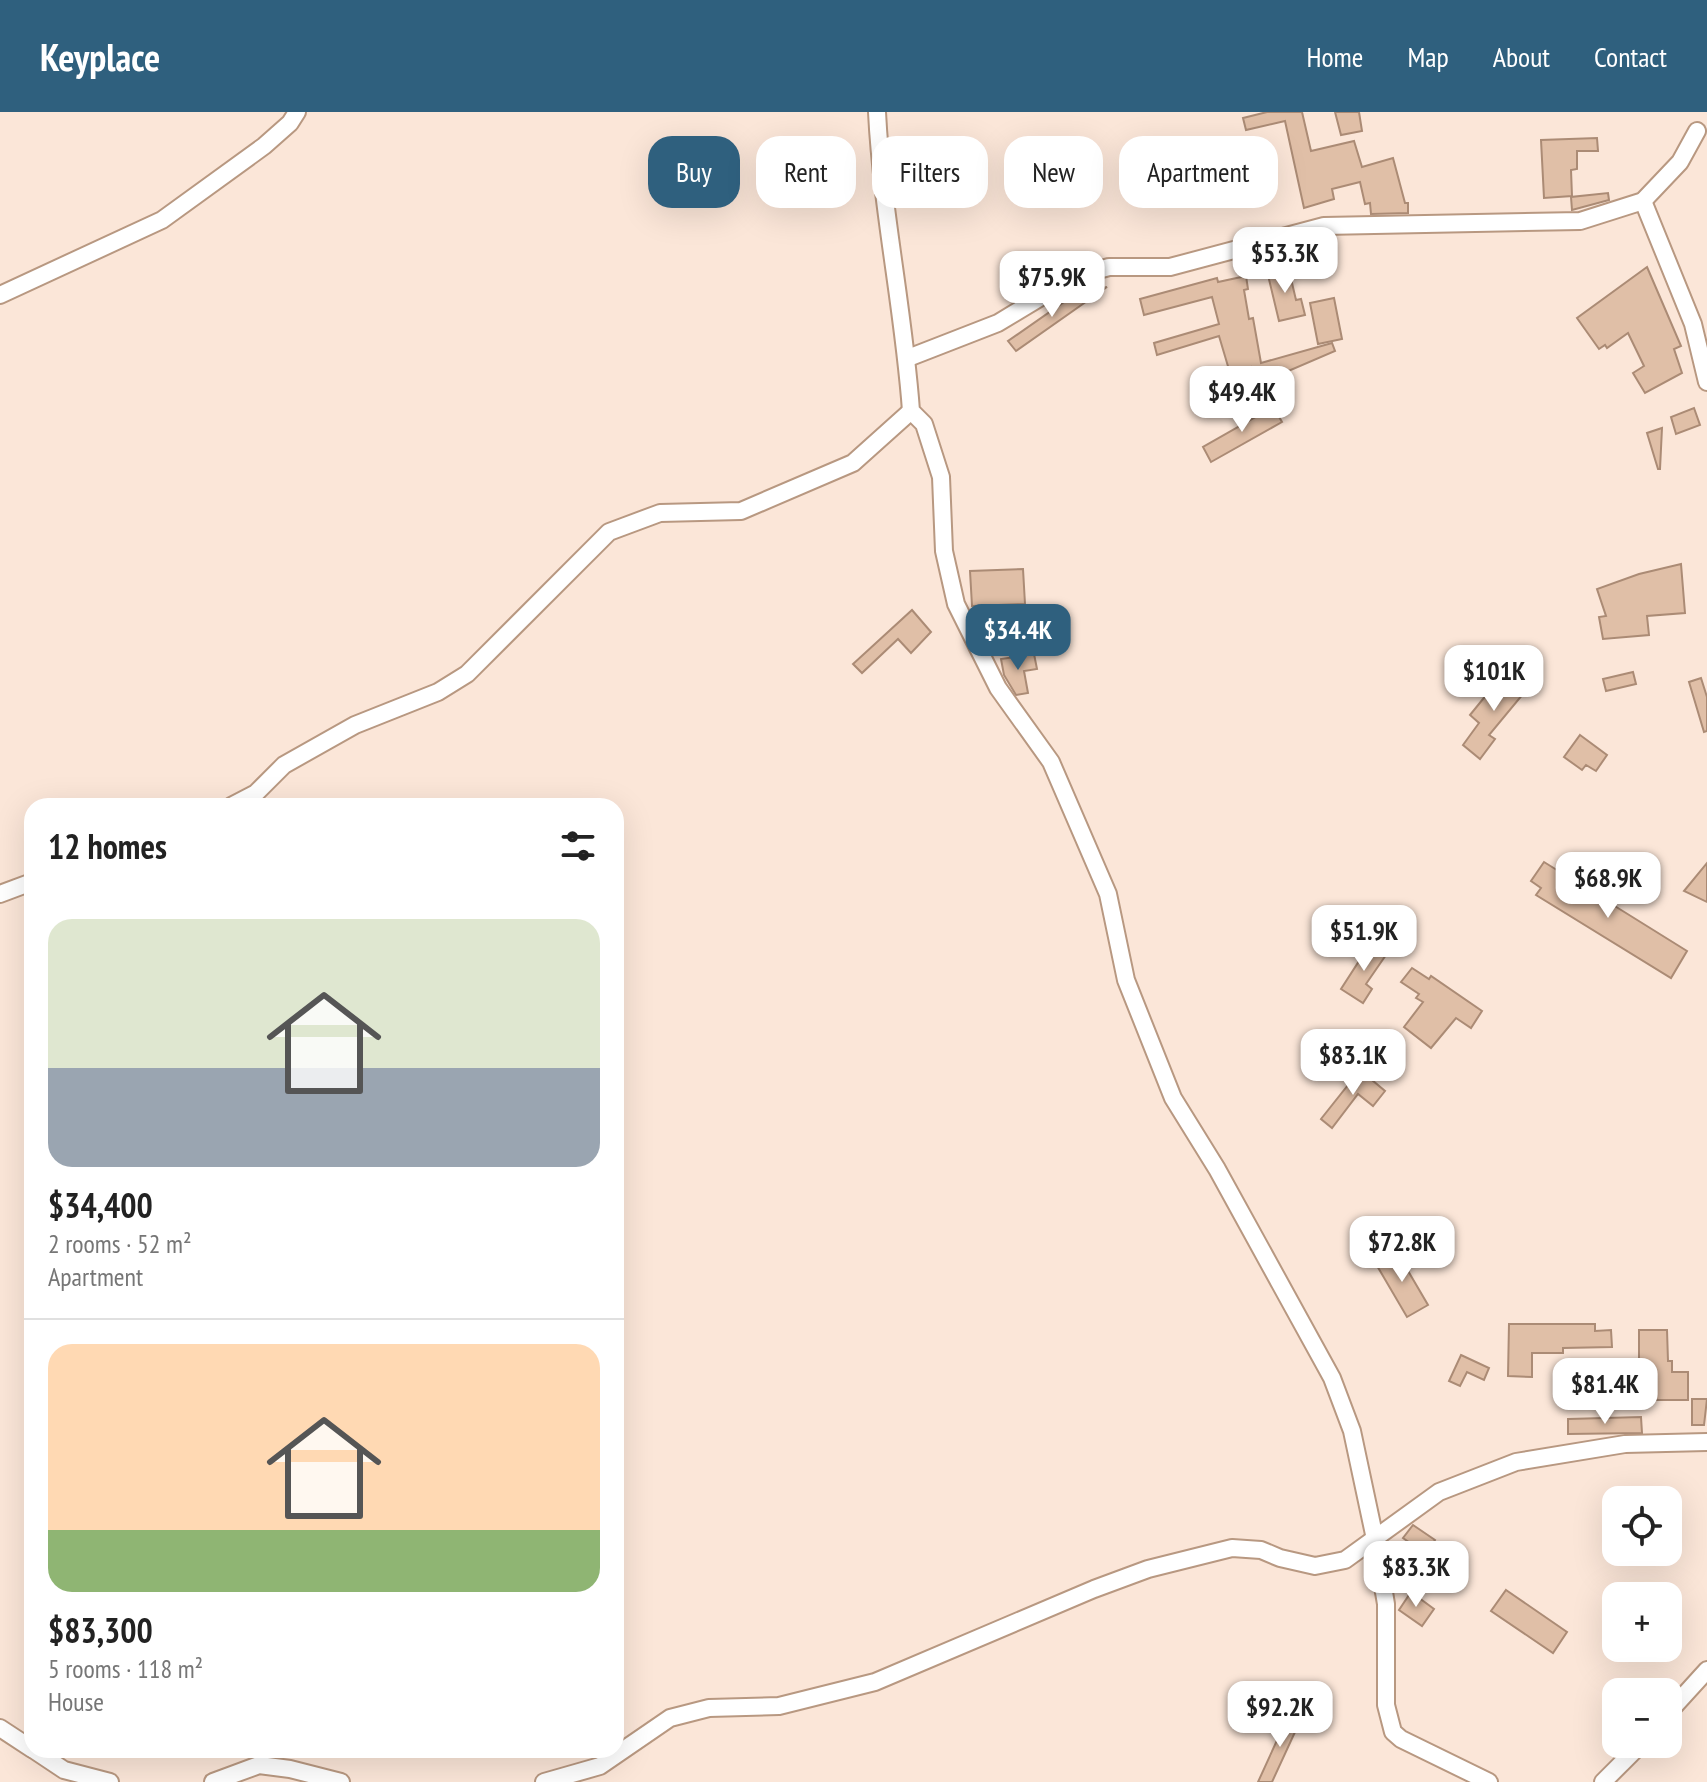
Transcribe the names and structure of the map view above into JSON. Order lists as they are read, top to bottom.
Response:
{
  "page": {
    "header": "Keyplace",
    "nav": [
      "Home",
      "Map",
      "About",
      "Contact"
    ],
    "chip": [
      "Buy",
      "Rent",
      "Filters",
      "New",
      "Apartment"
    ],
    "price": [
      "$53.3K",
      "$75.9K",
      "$49.4K",
      "$34.4K",
      "$101K",
      "$68.9K",
      "$51.9K",
      "$83.1K",
      "$72.8K",
      "$81.4K",
      "$83.3K",
      "$92.2K"
    ],
    "heading": "12 homes",
    "list": [
      {
        "name": "$34,400",
        "note": "2 rooms · 52 m² · Apartment"
      },
      {
        "name": "$83,300",
        "note": "5 rooms · 118 m² · House"
      }
    ],
    "map_buttons": ["+", "−"]
  }
}
